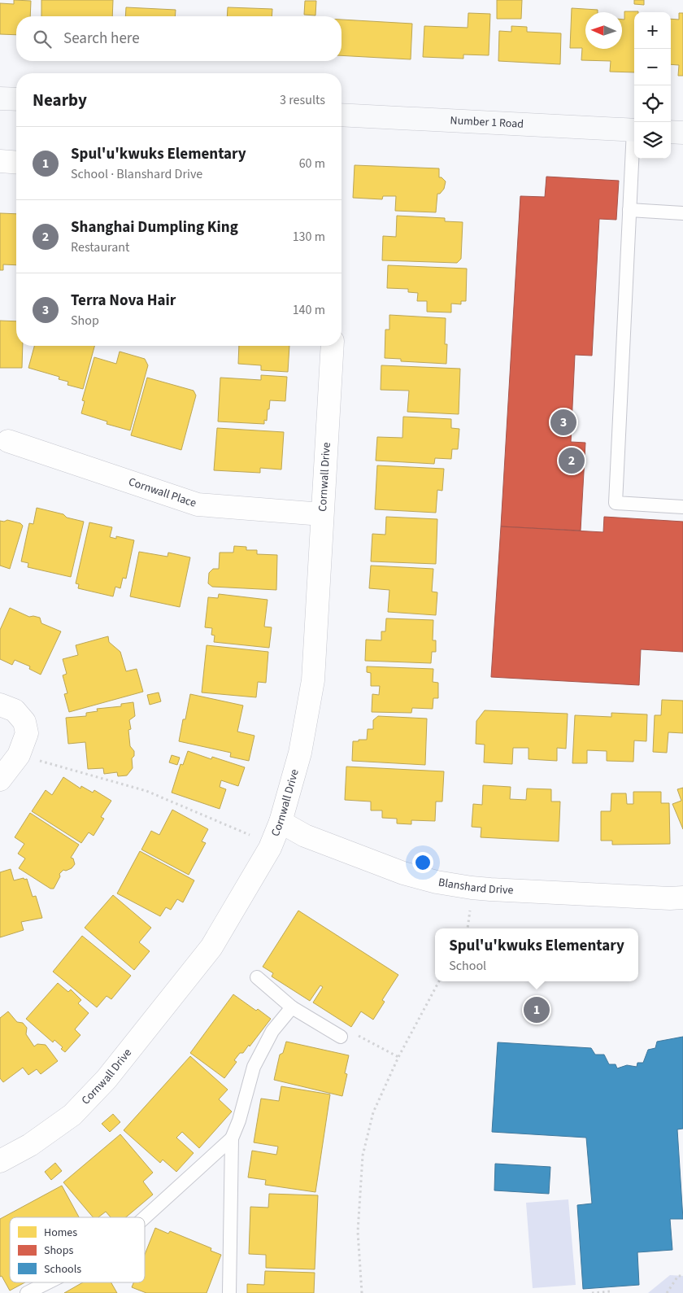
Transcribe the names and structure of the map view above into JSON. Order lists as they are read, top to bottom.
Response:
{
  "streets": {
    "street": [
      "Number 1 Road",
      "Cornwall Drive",
      "Cornwall Place",
      "Blanshard Drive"
    ]
  },
  "crossings": [
    ["Cornwall Drive", "Cornwall Place"],
    ["Cornwall Drive", "Blanshard Drive"]
  ],
  "legend": ["Homes", "Shops", "Schools"],
  "north": "left",
  "page": {
    "map_buttons": ["+", "−"],
    "search": "Search here",
    "heading": ["Nearby", "3 results"],
    "list": [
      {
        "mark": "1",
        "name": "Spul'u'kwuks Elementary",
        "note": "School · Blanshard Drive",
        "value": "60 m"
      },
      {
        "mark": "2",
        "name": "Shanghai Dumpling King",
        "note": "Restaurant",
        "value": "130 m"
      },
      {
        "mark": "3",
        "name": "Terra Nova Hair",
        "note": "Shop",
        "value": "140 m"
      }
    ],
    "pins": ["3", "2", "1"],
    "popup": ["Spul'u'kwuks Elementary", "School"]
  }
}
